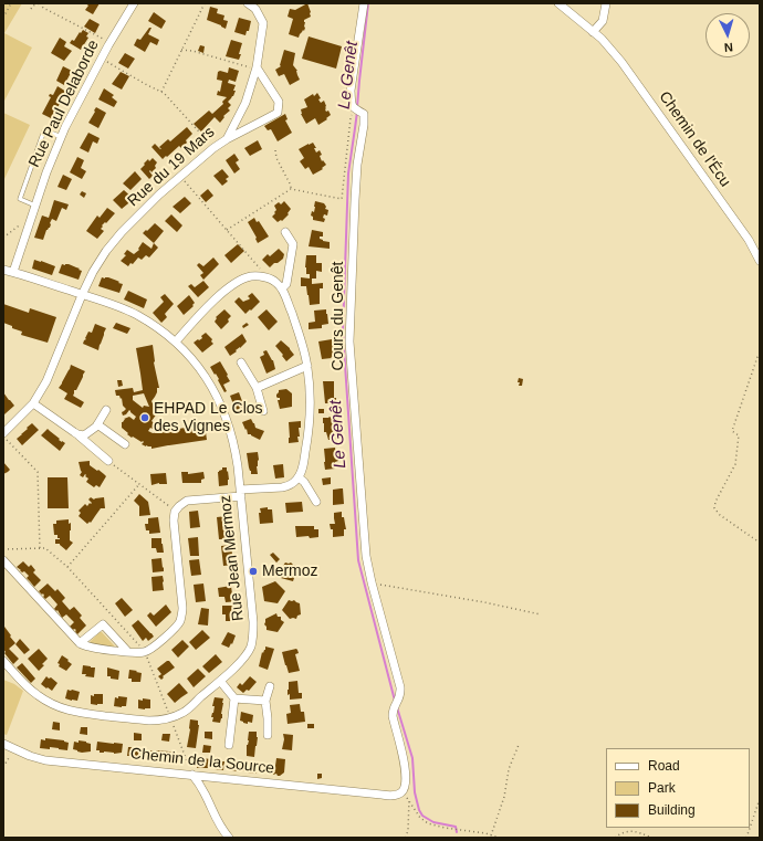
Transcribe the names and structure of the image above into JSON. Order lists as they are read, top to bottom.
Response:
{
  "streets": {
    "street": [
      "Rue Paul Delaborde",
      "Chemin de l'Écu",
      "Rue du 19 Mars",
      "Cours du Genêt",
      "Rue Jean Mermoz",
      "Chemin de la Source"
    ]
  },
  "crossings": [
    ["Rue Paul Delaborde", "Rue Jean Mermoz"],
    ["Rue du 19 Mars", "Rue Jean Mermoz"],
    ["Cours du Genêt", "Chemin de la Source"]
  ],
  "water": ["Le Genêt"],
  "places": ["EHPAD Le Clos des Vignes", "Mermoz"],
  "legend": ["Road", "Park", "Building"],
  "north": "bottom"
}
